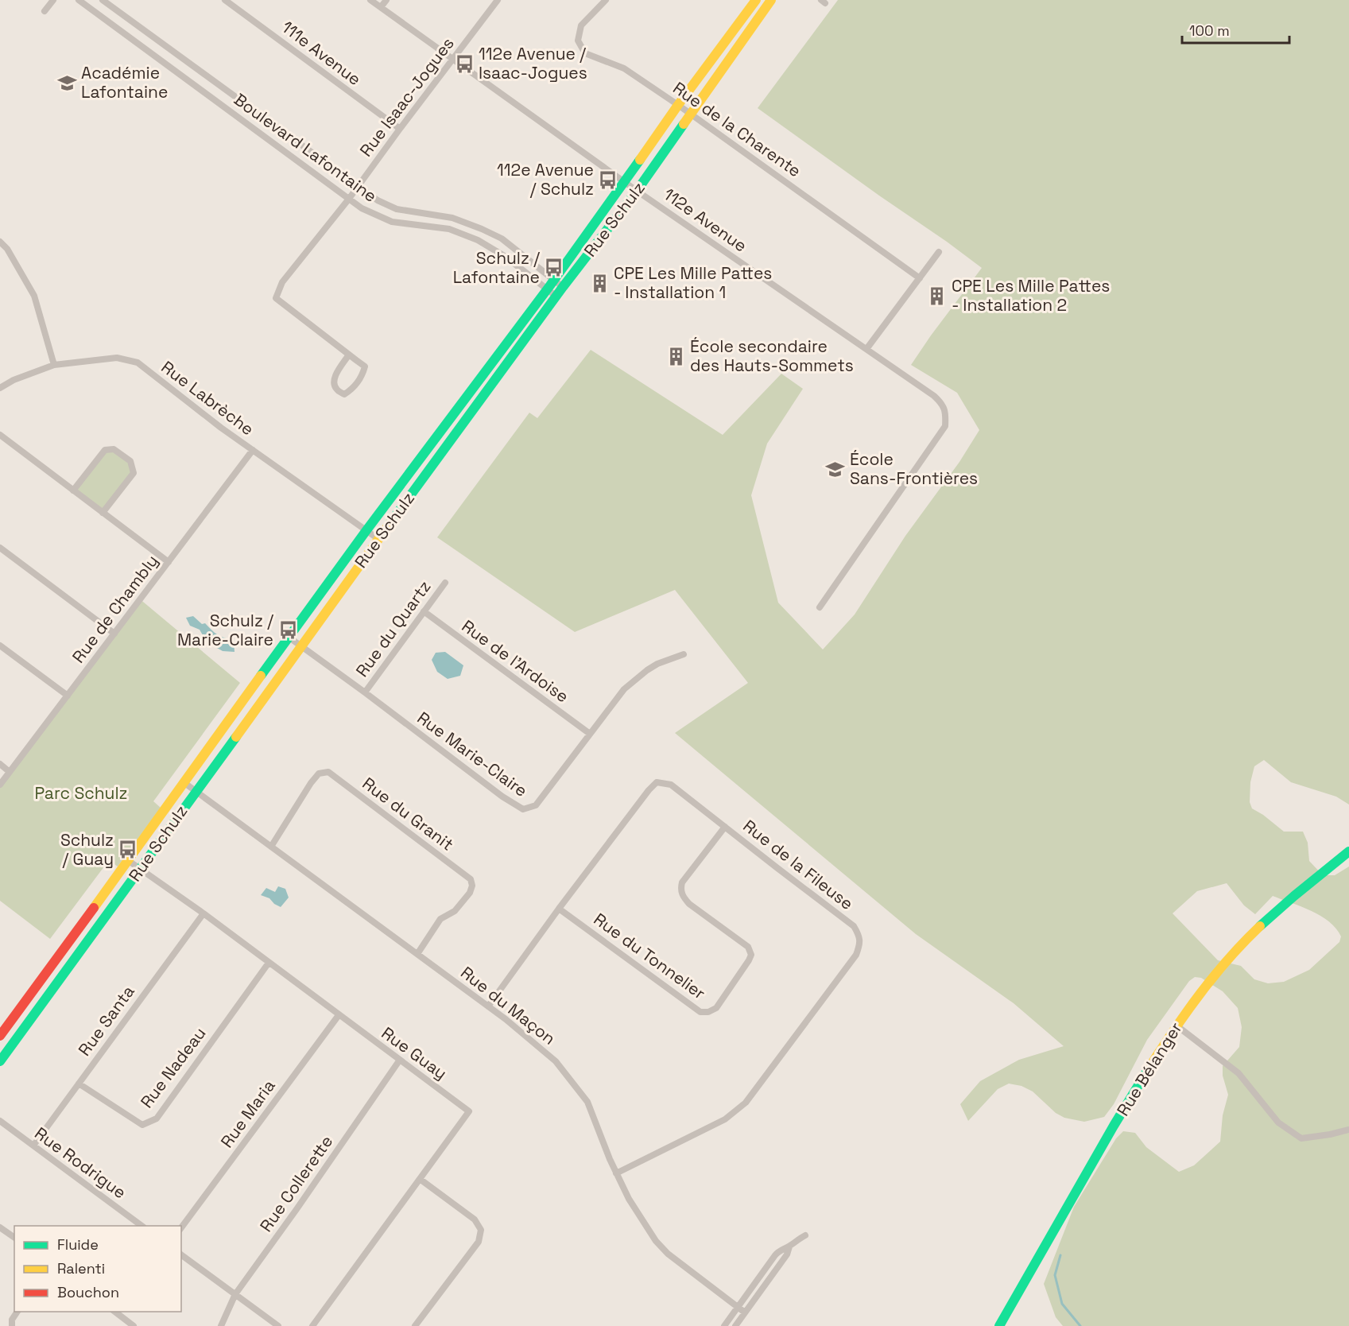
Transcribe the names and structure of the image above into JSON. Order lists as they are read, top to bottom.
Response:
{
  "streets": {
    "street": [
      "111e Avenue",
      "Rue Isaac-Jogues",
      "Rue de la Charente",
      "Boulevard Lafontaine",
      "Rue Schulz",
      "112e Avenue",
      "Rue Labrèche",
      "Rue de Chambly",
      "Rue du Quartz",
      "Rue de l'Ardoise",
      "Rue Marie-Claire",
      "Rue du Granit",
      "Rue de la Fileuse",
      "Rue du Tonnelier",
      "Rue du Maçon",
      "Rue Santa",
      "Rue Guay",
      "Rue Nadeau",
      "Rue Bélanger",
      "Rue Maria",
      "Rue Rodrigue",
      "Rue Collerette"
    ]
  },
  "crossings": [
    ["111e Avenue", "Rue Isaac-Jogues"],
    ["Rue Isaac-Jogues", "Boulevard Lafontaine"],
    ["Rue Isaac-Jogues", "112e Avenue"],
    ["Rue de la Charente", "Rue Schulz"],
    ["Boulevard Lafontaine", "Rue Schulz"],
    ["Rue Schulz", "112e Avenue"],
    ["Rue Schulz", "Rue Labrèche"],
    ["Rue Schulz", "Rue Marie-Claire"],
    ["Rue Schulz", "Rue du Maçon"],
    ["Rue Schulz", "Rue Guay"],
    ["Rue Labrèche", "Rue de Chambly"],
    ["Rue du Quartz", "Rue de l'Ardoise"],
    ["Rue du Quartz", "Rue Marie-Claire"],
    ["Rue de l'Ardoise", "Rue Marie-Claire"],
    ["Rue du Granit", "Rue du Maçon"],
    ["Rue de la Fileuse", "Rue du Tonnelier"],
    ["Rue de la Fileuse", "Rue du Maçon"],
    ["Rue Santa", "Rue Guay"],
    ["Rue Santa", "Rue Nadeau"],
    ["Rue Santa", "Rue Rodrigue"],
    ["Rue Guay", "Rue Nadeau"],
    ["Rue Guay", "Rue Maria"],
    ["Rue Guay", "Rue Collerette"]
  ],
  "parks": ["Parc Schulz"],
  "places": {
    "bus stop": [
      "112e Avenue / Isaac-Jogues",
      "112e Avenue / Schulz",
      "Schulz / Lafontaine",
      "Schulz / Marie-Claire",
      "Schulz / Guay"
    ],
    "school or university": ["Académie Lafontaine", "École Sans-Frontières"],
    "building": ["CPE Les Mille Pattes - Installation 1", "CPE Les Mille Pattes - Installation 2", "École secondaire des Hauts-Sommets"]
  },
  "legend": ["Fluide", "Ralenti", "Bouchon"],
  "scale_bar": "100 m"
}
